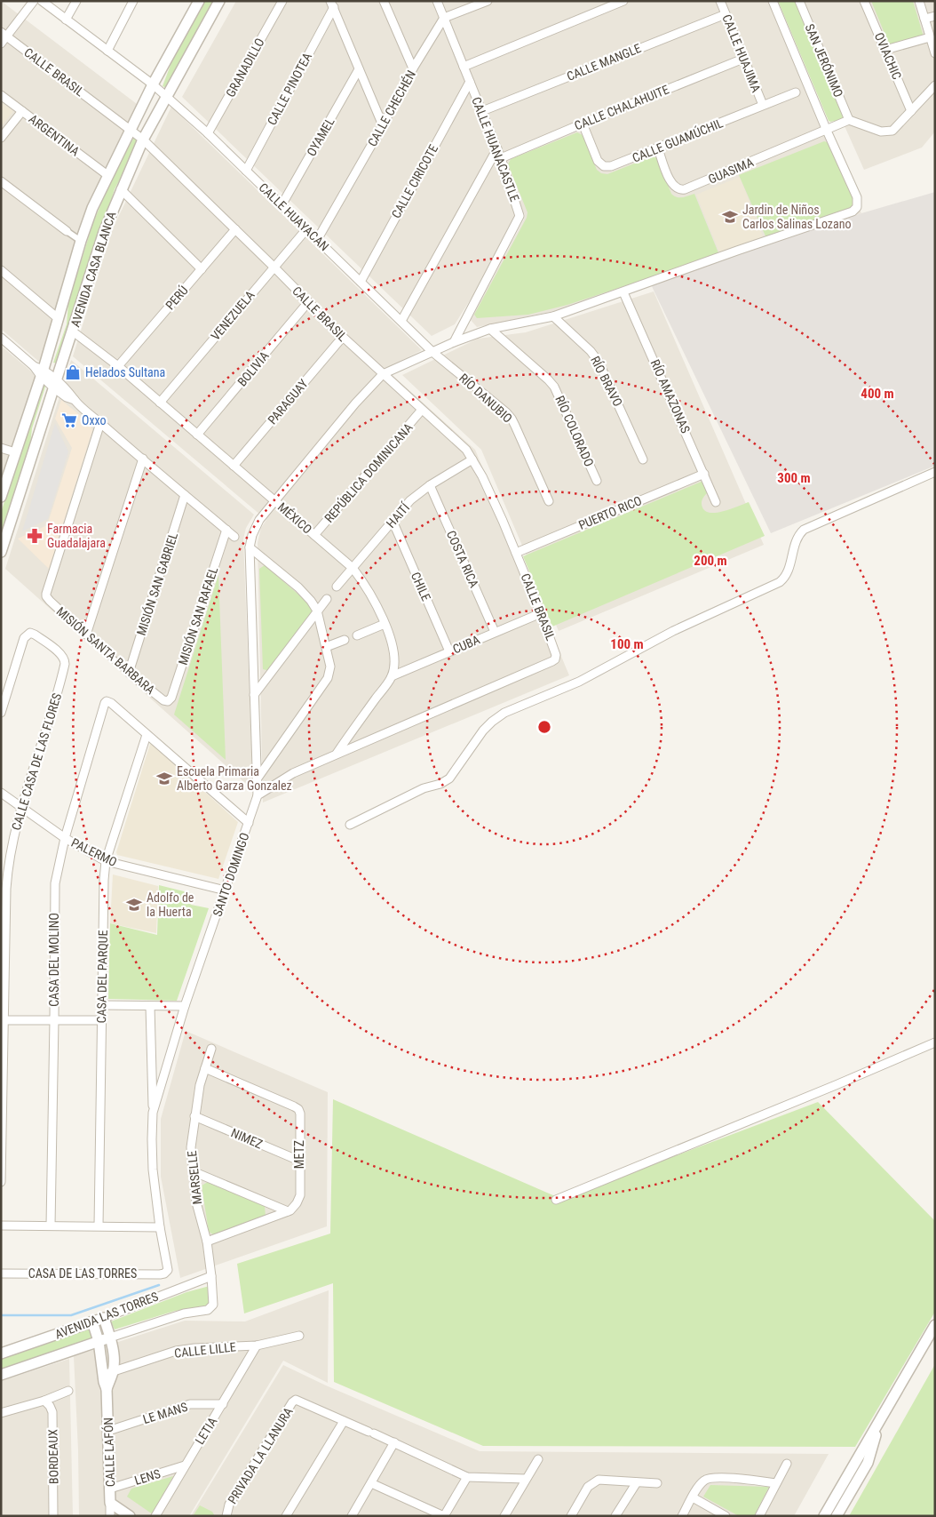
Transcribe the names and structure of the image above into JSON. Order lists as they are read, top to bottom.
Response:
{
  "streets": {
    "street": [
      "CALLE HUAJIMA",
      "OVIACHIC",
      "SAN JERÓNIMO",
      "CALLE MANGLE",
      "GRANADILLO",
      "CALLE BRASIL",
      "CALLE PINOTEA",
      "CALLE CHALAHUITE",
      "CALLE CHECHÉN",
      "ARGENTINA",
      "OYAMEL",
      "CALLE GUAMÚCHIL",
      "CALLE HUANACASTLE",
      "GUASIMA",
      "CALLE CIRICOTE",
      "CALLE HUAYACAN",
      "AVENIDA CASA BLANCA",
      "PERÚ",
      "VENEZUELA",
      "BOLIVIA",
      "RÍO BRAVO",
      "RÍO AMAZONAS",
      "RÍO DANUBIO",
      "PARAGUAY",
      "RÍO COLORADO",
      "REPÚBLICA DOMINICANA",
      "PUERTO RICO",
      "HAITÍ",
      "MÉXICO",
      "COSTA RICA",
      "MISIÓN SAN GABRIEL",
      "CHILE",
      "MISIÓN SAN RAFAEL",
      "CUBA",
      "MISIÓN SANTA BARBARA",
      "CALLE CASA DE LAS FLORES",
      "PALERMO",
      "SANTO DOMINGO",
      "CASA DEL MOLINO",
      "CASA DEL PARQUE",
      "NIMEZ",
      "METZ",
      "MARSELLE",
      "CASA DE LAS TORRES",
      "AVENIDA LAS TORRES",
      "CALLE LILLE",
      "LE MANS",
      "LETIA",
      "CALLE LAFÓN",
      "PRIVADA LA LLANURA",
      "BORDEAUX",
      "LENS"
    ]
  },
  "crossings": [
    ["CALLE HUAJIMA", "CALLE MANGLE"],
    ["CALLE HUAJIMA", "CALLE CHALAHUITE"],
    ["CALLE HUAJIMA", "CALLE GUAMÚCHIL"],
    ["CALLE MANGLE", "CALLE HUANACASTLE"],
    ["GRANADILLO", "CALLE HUAYACAN"],
    ["CALLE BRASIL", "AVENIDA CASA BLANCA"],
    ["CALLE BRASIL", "PERÚ"],
    ["CALLE BRASIL", "VENEZUELA"],
    ["CALLE BRASIL", "BOLIVIA"],
    ["CALLE BRASIL", "PARAGUAY"],
    ["CALLE BRASIL", "REPÚBLICA DOMINICANA"],
    ["CALLE BRASIL", "PUERTO RICO"],
    ["CALLE BRASIL", "HAITÍ"],
    ["CALLE BRASIL", "CUBA"],
    ["CALLE PINOTEA", "CALLE HUAYACAN"],
    ["CALLE CHALAHUITE", "CALLE GUAMÚCHIL"],
    ["CALLE CHALAHUITE", "CALLE HUANACASTLE"],
    ["CALLE CHECHÉN", "CALLE HUANACASTLE"],
    ["CALLE CHECHÉN", "CALLE HUAYACAN"],
    ["ARGENTINA", "AVENIDA CASA BLANCA"],
    ["OYAMEL", "CALLE HUAYACAN"],
    ["CALLE GUAMÚCHIL", "GUASIMA"],
    ["CALLE HUANACASTLE", "CALLE CIRICOTE"],
    ["CALLE CIRICOTE", "CALLE HUAYACAN"],
    ["CALLE HUAYACAN", "AVENIDA CASA BLANCA"],
    ["CALLE HUAYACAN", "VENEZUELA"],
    ["CALLE HUAYACAN", "RÍO DANUBIO"],
    ["AVENIDA CASA BLANCA", "MÉXICO"],
    ["PERÚ", "MÉXICO"],
    ["VENEZUELA", "MÉXICO"],
    ["BOLIVIA", "MÉXICO"],
    ["RÍO AMAZONAS", "PUERTO RICO"],
    ["PARAGUAY", "MÉXICO"],
    ["REPÚBLICA DOMINICANA", "MÉXICO"],
    ["HAITÍ", "MÉXICO"],
    ["HAITÍ", "COSTA RICA"],
    ["HAITÍ", "CHILE"],
    ["MÉXICO", "CUBA"],
    ["COSTA RICA", "CUBA"],
    ["MISIÓN SAN GABRIEL", "MISIÓN SANTA BARBARA"],
    ["CHILE", "CUBA"],
    ["MISIÓN SAN RAFAEL", "MISIÓN SANTA BARBARA"],
    ["CALLE CASA DE LAS FLORES", "PALERMO"],
    ["PALERMO", "SANTO DOMINGO"],
    ["PALERMO", "CASA DEL MOLINO"],
    ["PALERMO", "CASA DEL PARQUE"],
    ["SANTO DOMINGO", "CASA DE LAS TORRES"],
    ["CASA DEL MOLINO", "CASA DEL PARQUE"],
    ["NIMEZ", "METZ"],
    ["NIMEZ", "MARSELLE"],
    ["METZ", "MARSELLE"],
    ["MARSELLE", "AVENIDA LAS TORRES"],
    ["AVENIDA LAS TORRES", "CALLE LAFÓN"],
    ["CALLE LILLE", "LETIA"],
    ["CALLE LILLE", "CALLE LAFÓN"],
    ["LE MANS", "LETIA"],
    ["LE MANS", "CALLE LAFÓN"],
    ["LETIA", "LENS"],
    ["CALLE LAFÓN", "LENS"]
  ],
  "places": {
    "school or university": ["Jardin de Niños Carlos Salinas Lozano", "Escuela Primaria Alberto Garza Gonzalez", "Adolfo de la Huerta"],
    "shop": ["Helados Sultana"],
    "supermarket": ["Oxxo"],
    "pharmacy": ["Farmacia Guadalajara"]
  },
  "rings": [
    "400 m",
    "300 m",
    "200 m",
    "100 m"
  ]
}
